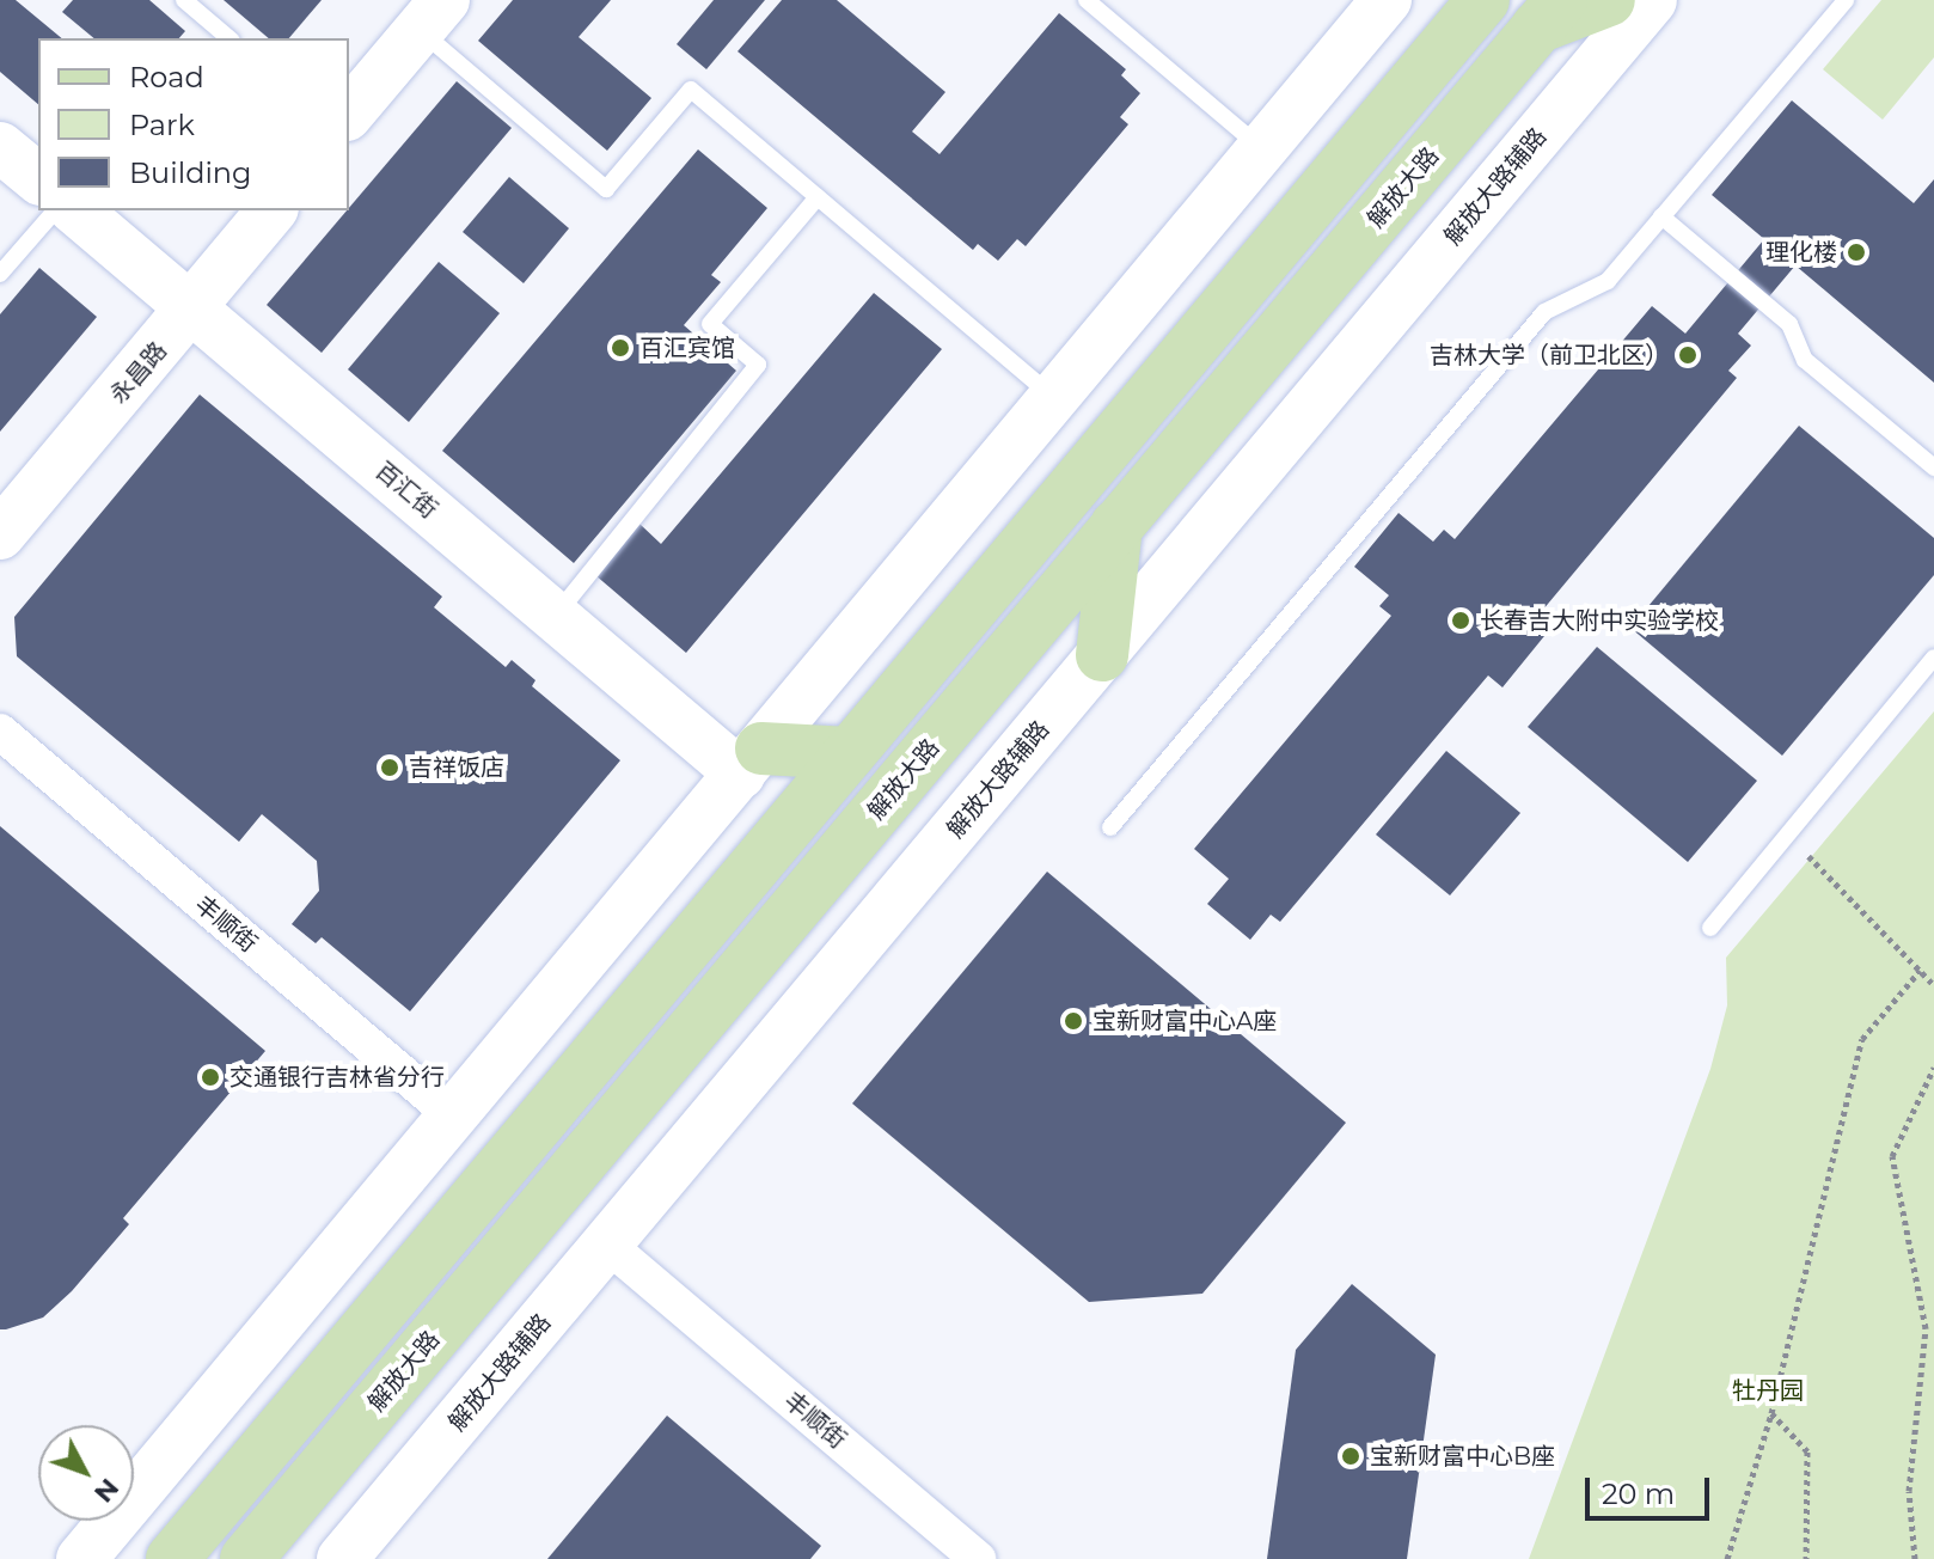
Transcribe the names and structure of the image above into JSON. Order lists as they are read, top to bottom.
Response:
{
  "streets": {
    "main road": ["解放大路"],
    "street": [
      "解放大路辅路",
      "永昌路",
      "百汇街",
      "丰顺街"
    ]
  },
  "crossings": [
    ["解放大路辅路", "丰顺街"],
    ["永昌路", "百汇街"]
  ],
  "parks": ["牡丹园"],
  "places": [
    "理化楼",
    "百汇宾馆",
    "吉林大学（前卫北区）",
    "长春吉大附中实验学校",
    "吉祥饭店",
    "宝新财富中心A座",
    "交通银行吉林省分行",
    "宝新财富中心B座"
  ],
  "legend": ["Road", "Park", "Building"],
  "scale_bar": "20 m",
  "north": "bottom right"
}
